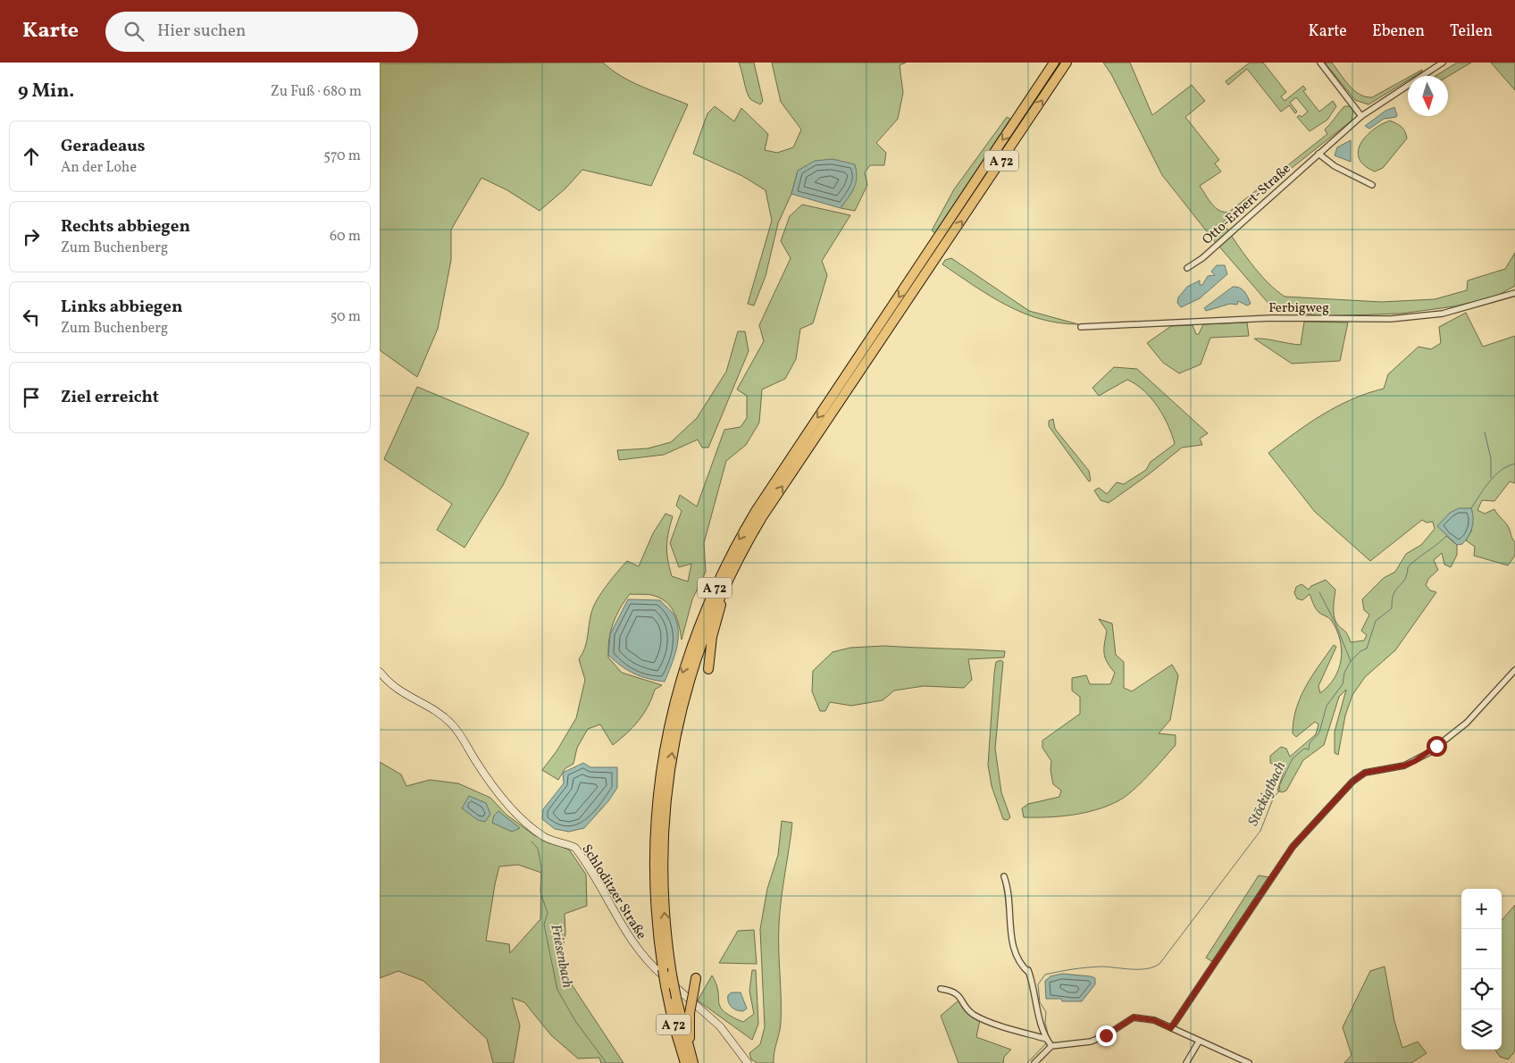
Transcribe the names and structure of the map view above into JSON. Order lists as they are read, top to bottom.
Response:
{
  "streets": {
    "highway": ["A 72"],
    "street": ["Otto-Erbert-Straße", "Ferbigweg", "Schloditzer Straße"]
  },
  "water": ["Stöckigtbach", "Friesenbach"],
  "north": "bottom",
  "page": {
    "header": "Karte",
    "search": "Hier suchen",
    "nav": ["Karte", "Ebenen", "Teilen"],
    "heading": ["9 Min.", "Zu Fuß · 680 m"],
    "list": [
      ["Geradeaus", "An der Lohe", "570 m"],
      ["Rechts abbiegen", "Zum Buchenberg", "60 m"],
      ["Links abbiegen", "Zum Buchenberg", "50 m"],
      "Ziel erreicht"
    ],
    "map_buttons": ["+", "−"]
  }
}
